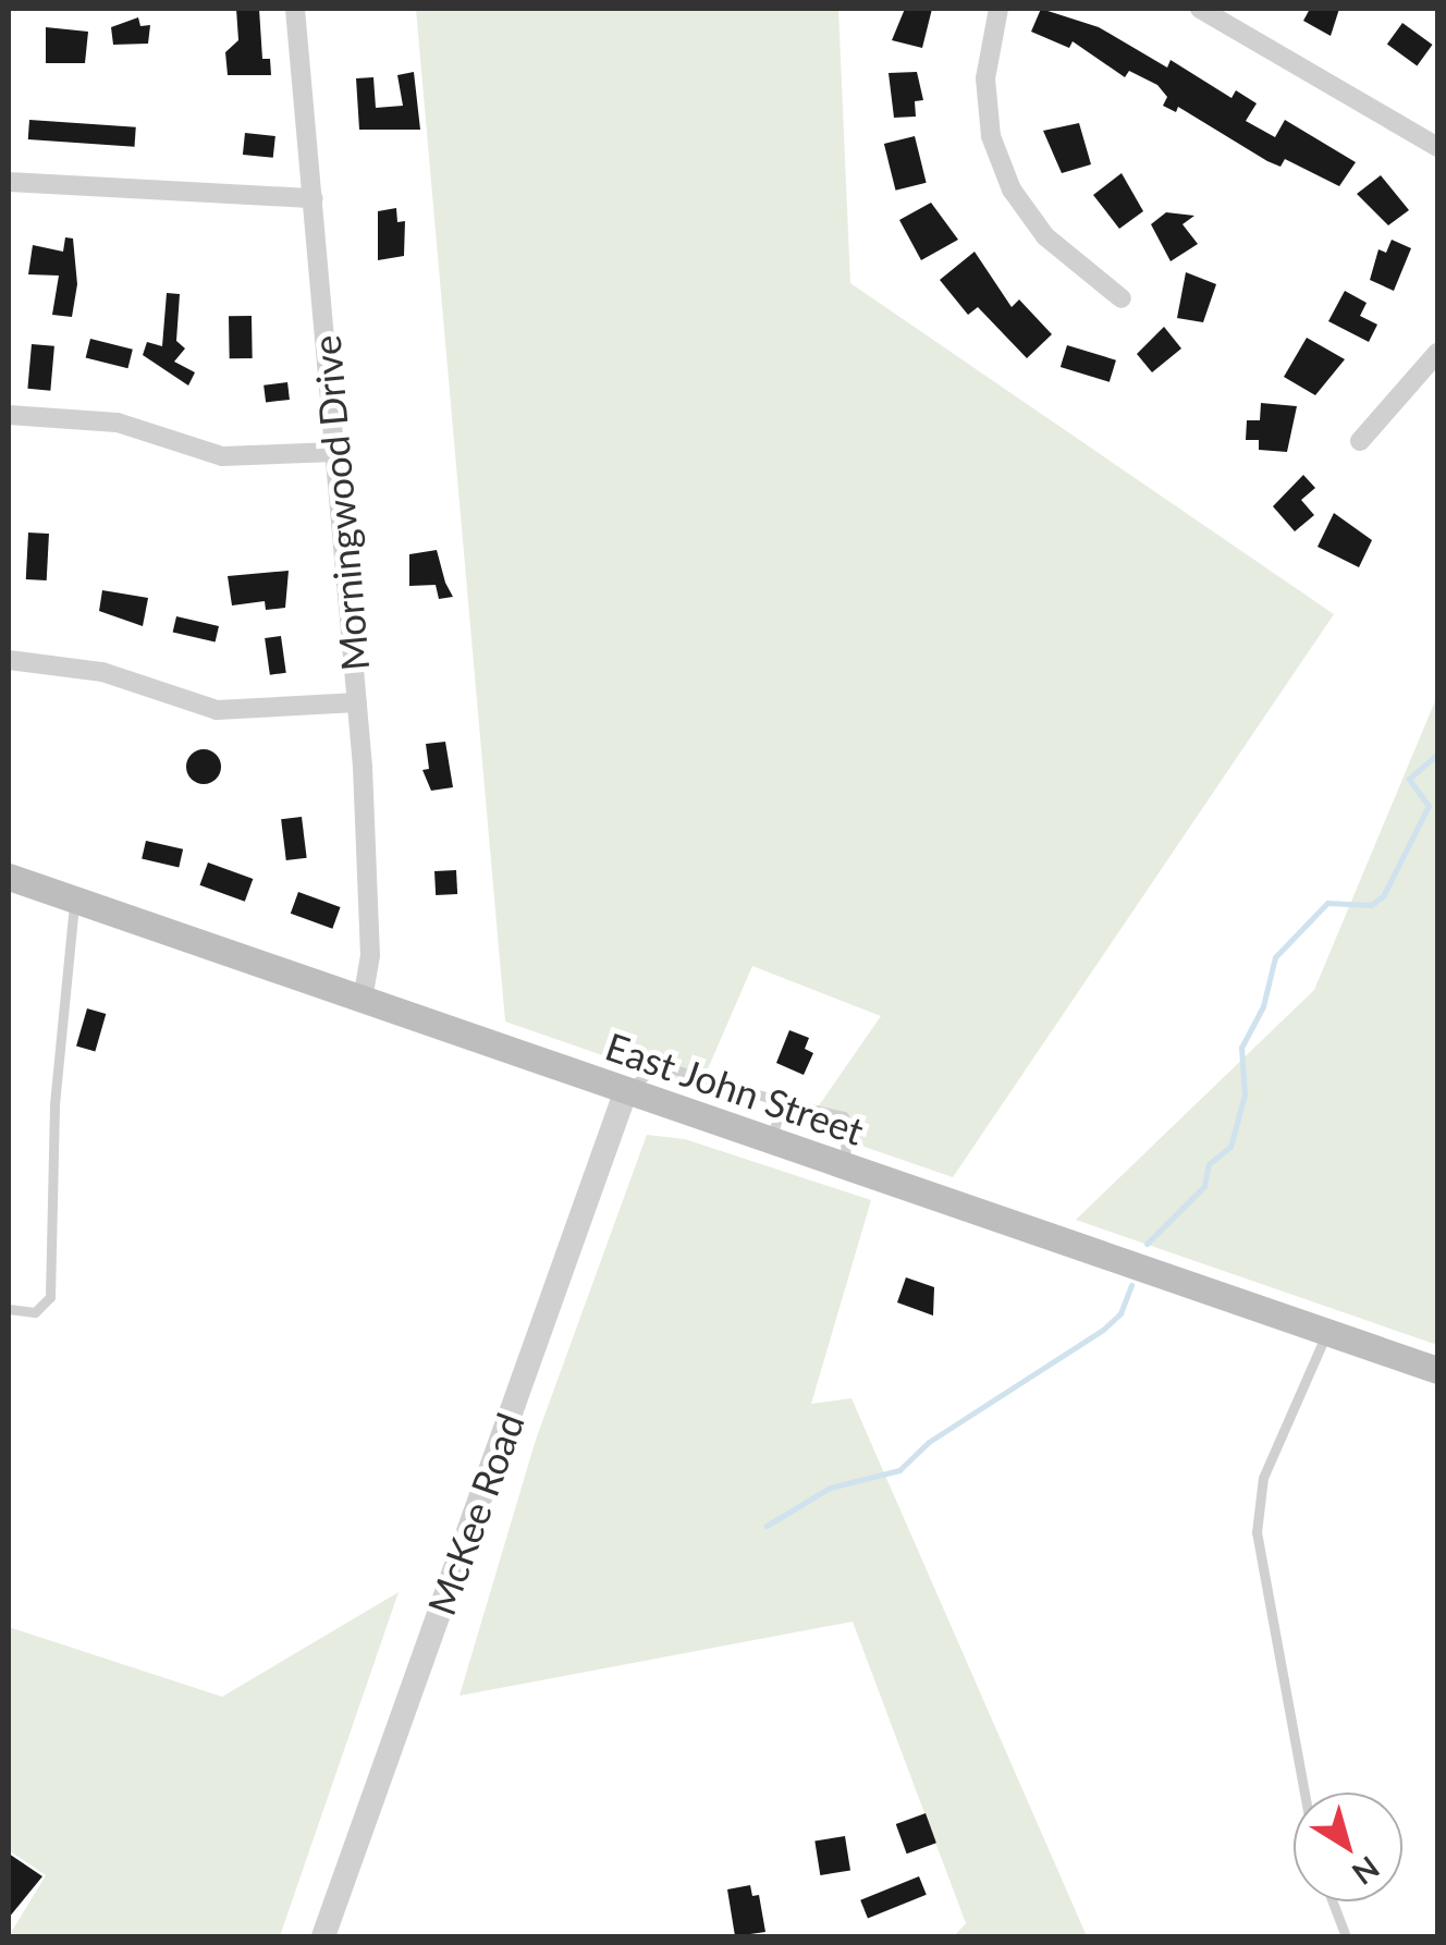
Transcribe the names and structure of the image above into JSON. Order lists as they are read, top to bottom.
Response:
{
  "streets": {
    "main road": ["East John Street"],
    "street": ["Morningwood Drive", "McKee Road"]
  },
  "crossings": [
    ["Morningwood Drive", "East John Street"],
    ["East John Street", "McKee Road"]
  ],
  "north": "bottom right"
}
